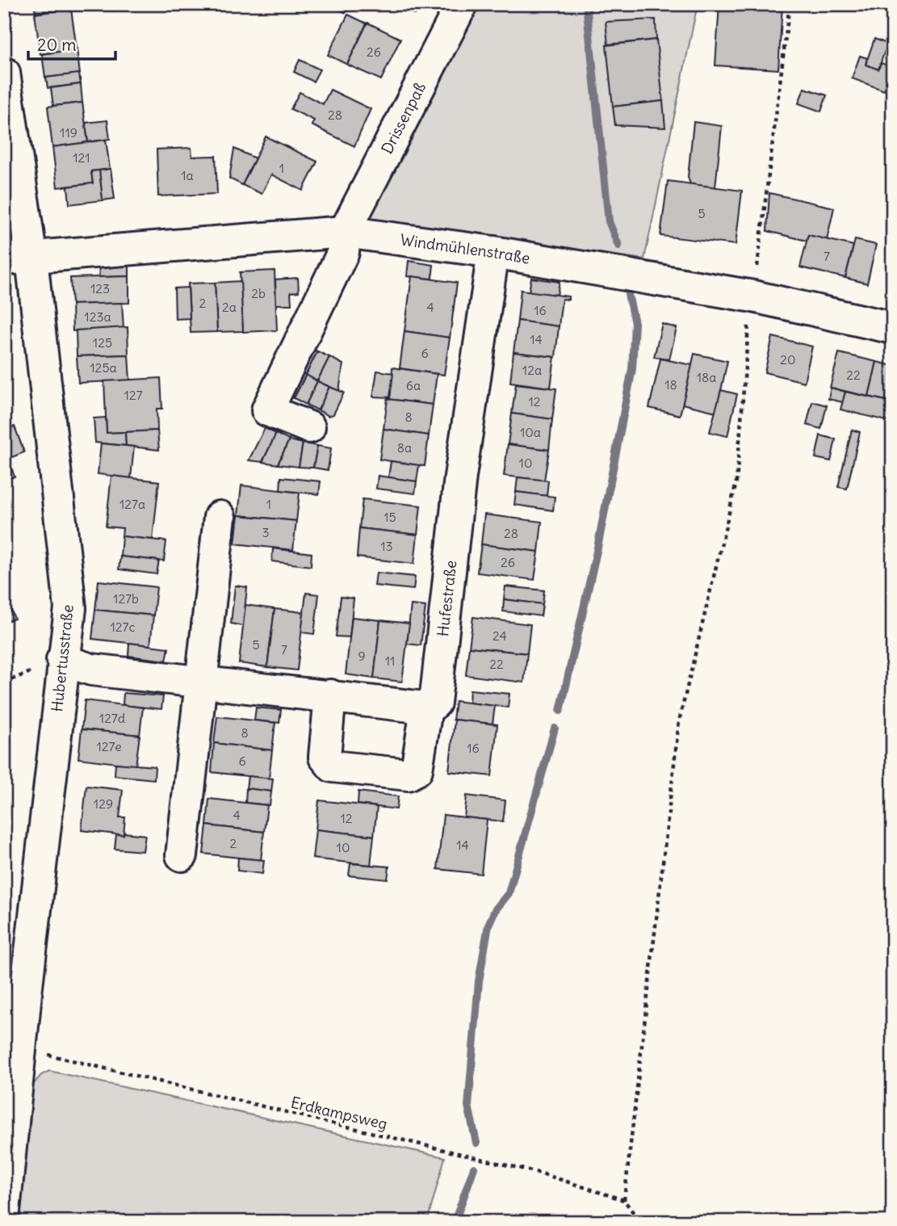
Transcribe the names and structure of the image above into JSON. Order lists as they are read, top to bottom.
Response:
{
  "streets": {
    "street": [
      "Drissenpaß",
      "Windmühlenstraße",
      "Hufestraße",
      "Hubertusstraße"
    ],
    "path": ["Erdkampsweg"]
  },
  "crossings": [
    ["Drissenpaß", "Windmühlenstraße"],
    ["Windmühlenstraße", "Hufestraße"],
    ["Windmühlenstraße", "Hubertusstraße"],
    ["Hubertusstraße", "Erdkampsweg"]
  ],
  "house_numbers": [
    "26",
    "28",
    "119",
    "121",
    "1",
    "1a",
    "5",
    "7",
    "123",
    "2b",
    "2",
    "2a",
    "4",
    "16",
    "123a",
    "14",
    "125",
    "6",
    "20",
    "125a",
    "12a",
    "22",
    "18a",
    "18",
    "6a",
    "127",
    "12",
    "8",
    "10a",
    "8a",
    "10",
    "127a",
    "1",
    "15",
    "3",
    "28",
    "13",
    "26",
    "127b",
    "127c",
    "24",
    "5",
    "7",
    "9",
    "11",
    "22",
    "127d",
    "8",
    "127e",
    "16",
    "6",
    "129",
    "4",
    "12",
    "2",
    "14",
    "10"
  ],
  "scale_bar": "20 m"
}
